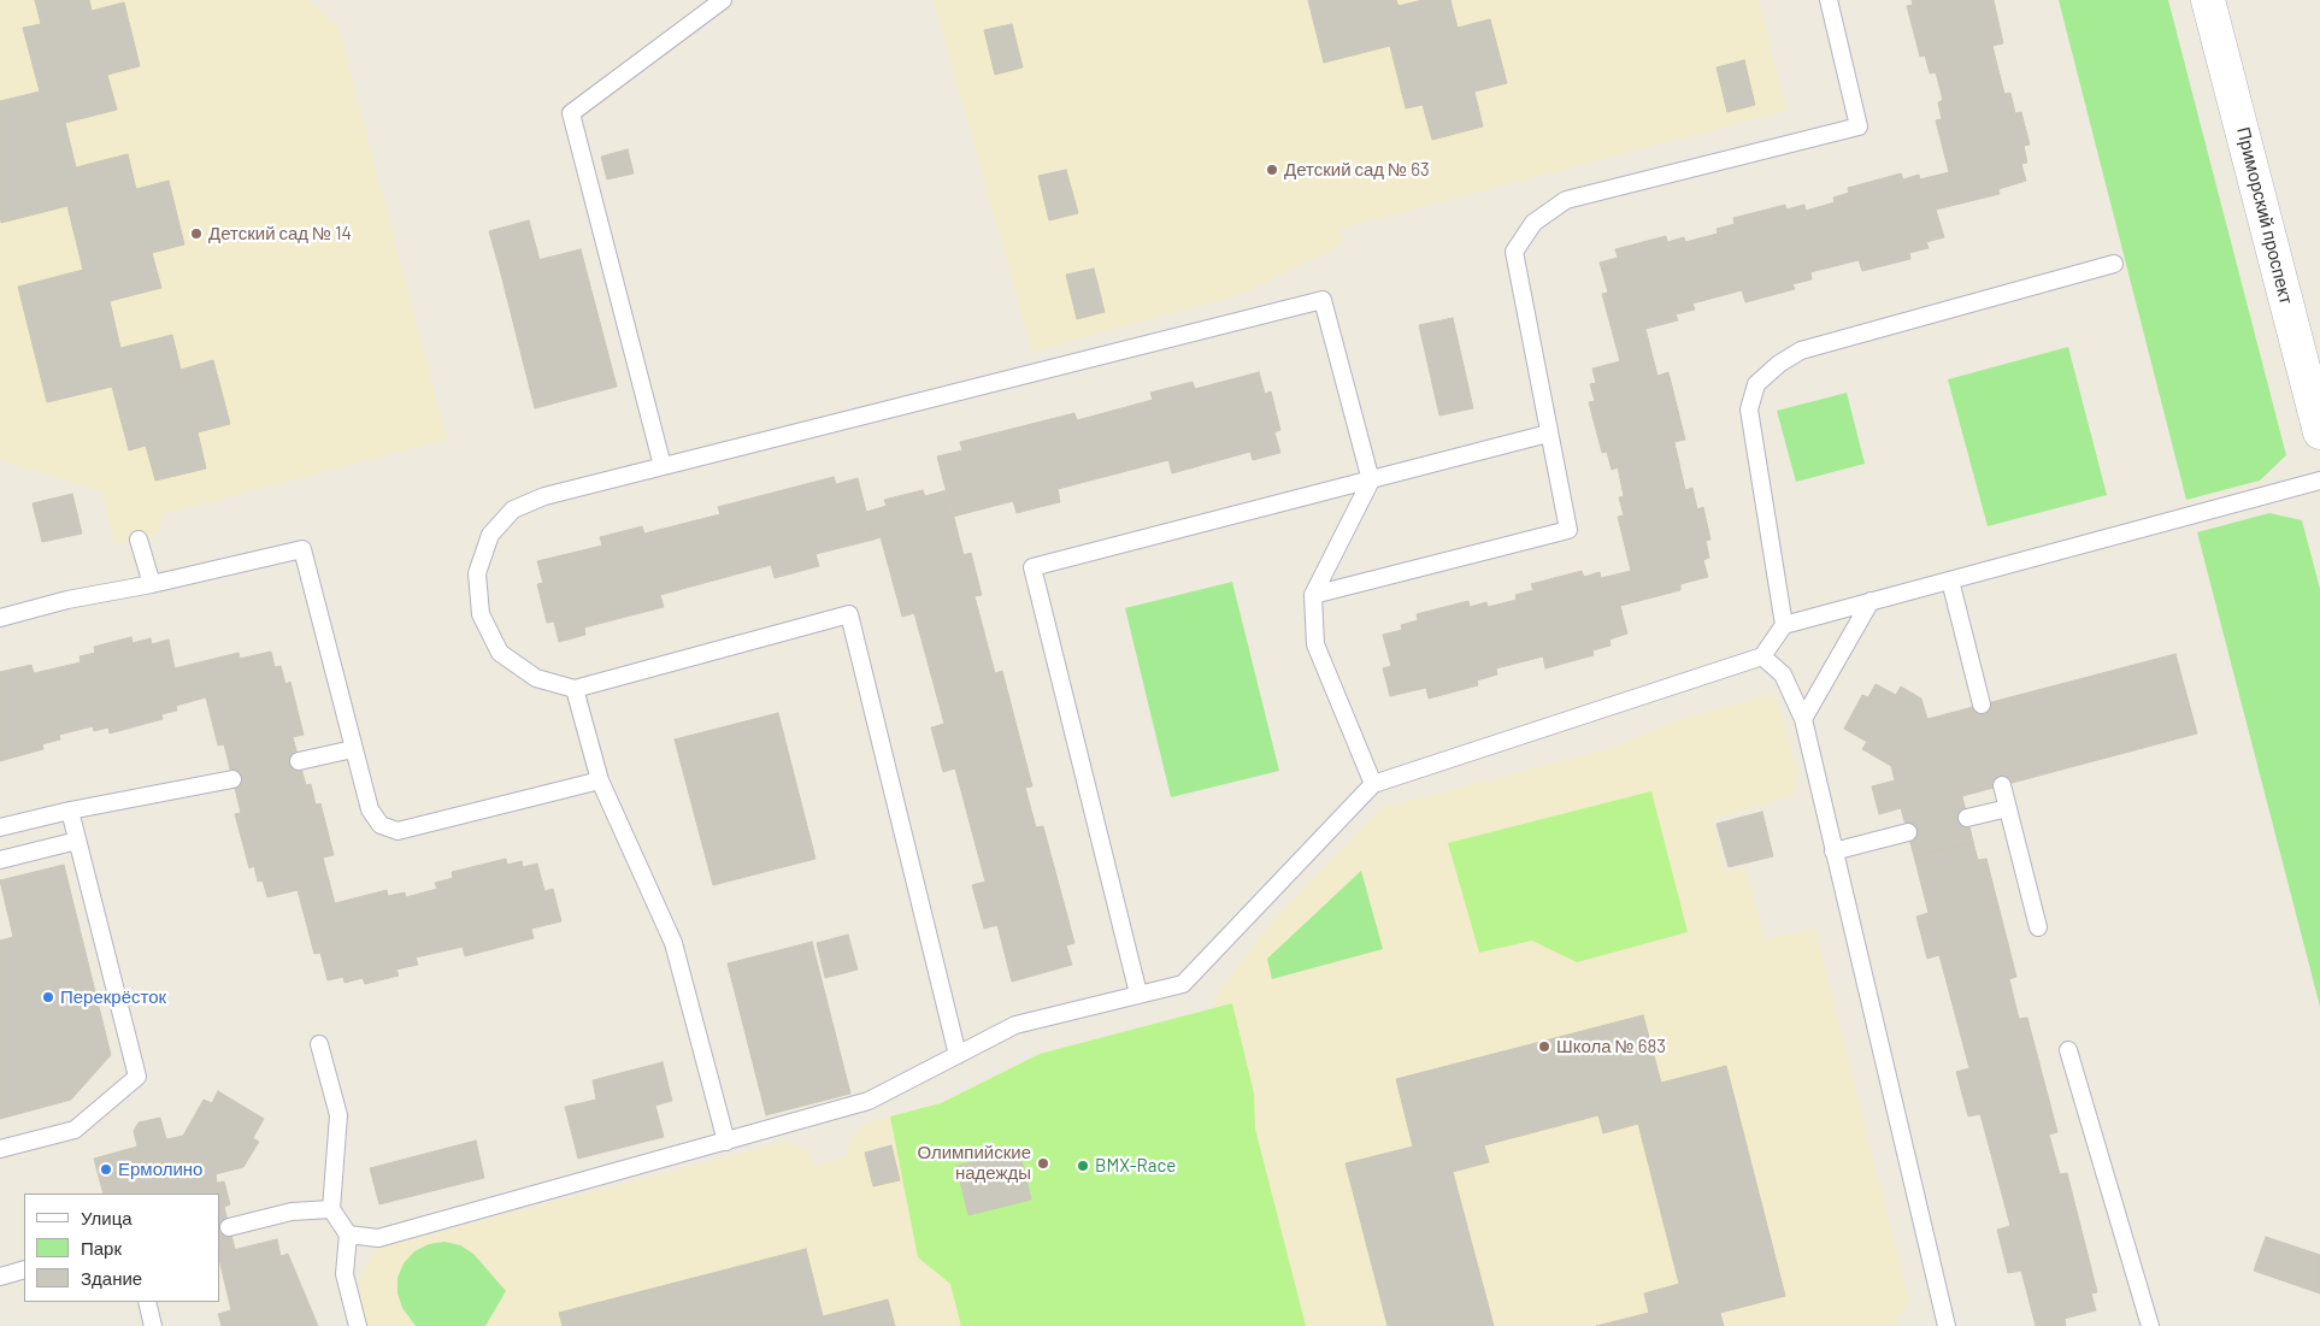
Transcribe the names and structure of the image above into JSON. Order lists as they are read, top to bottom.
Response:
{
  "streets": {
    "street": ["Приморский проспект"]
  },
  "places": [
    "Детский сад № 63",
    "Детский сад № 14",
    "Перекрёсток",
    "Школа № 683",
    "Олимпийские надежды",
    "BMX-Race",
    "Ермолино"
  ],
  "legend": ["Улица", "Парк", "Здание"]
}
